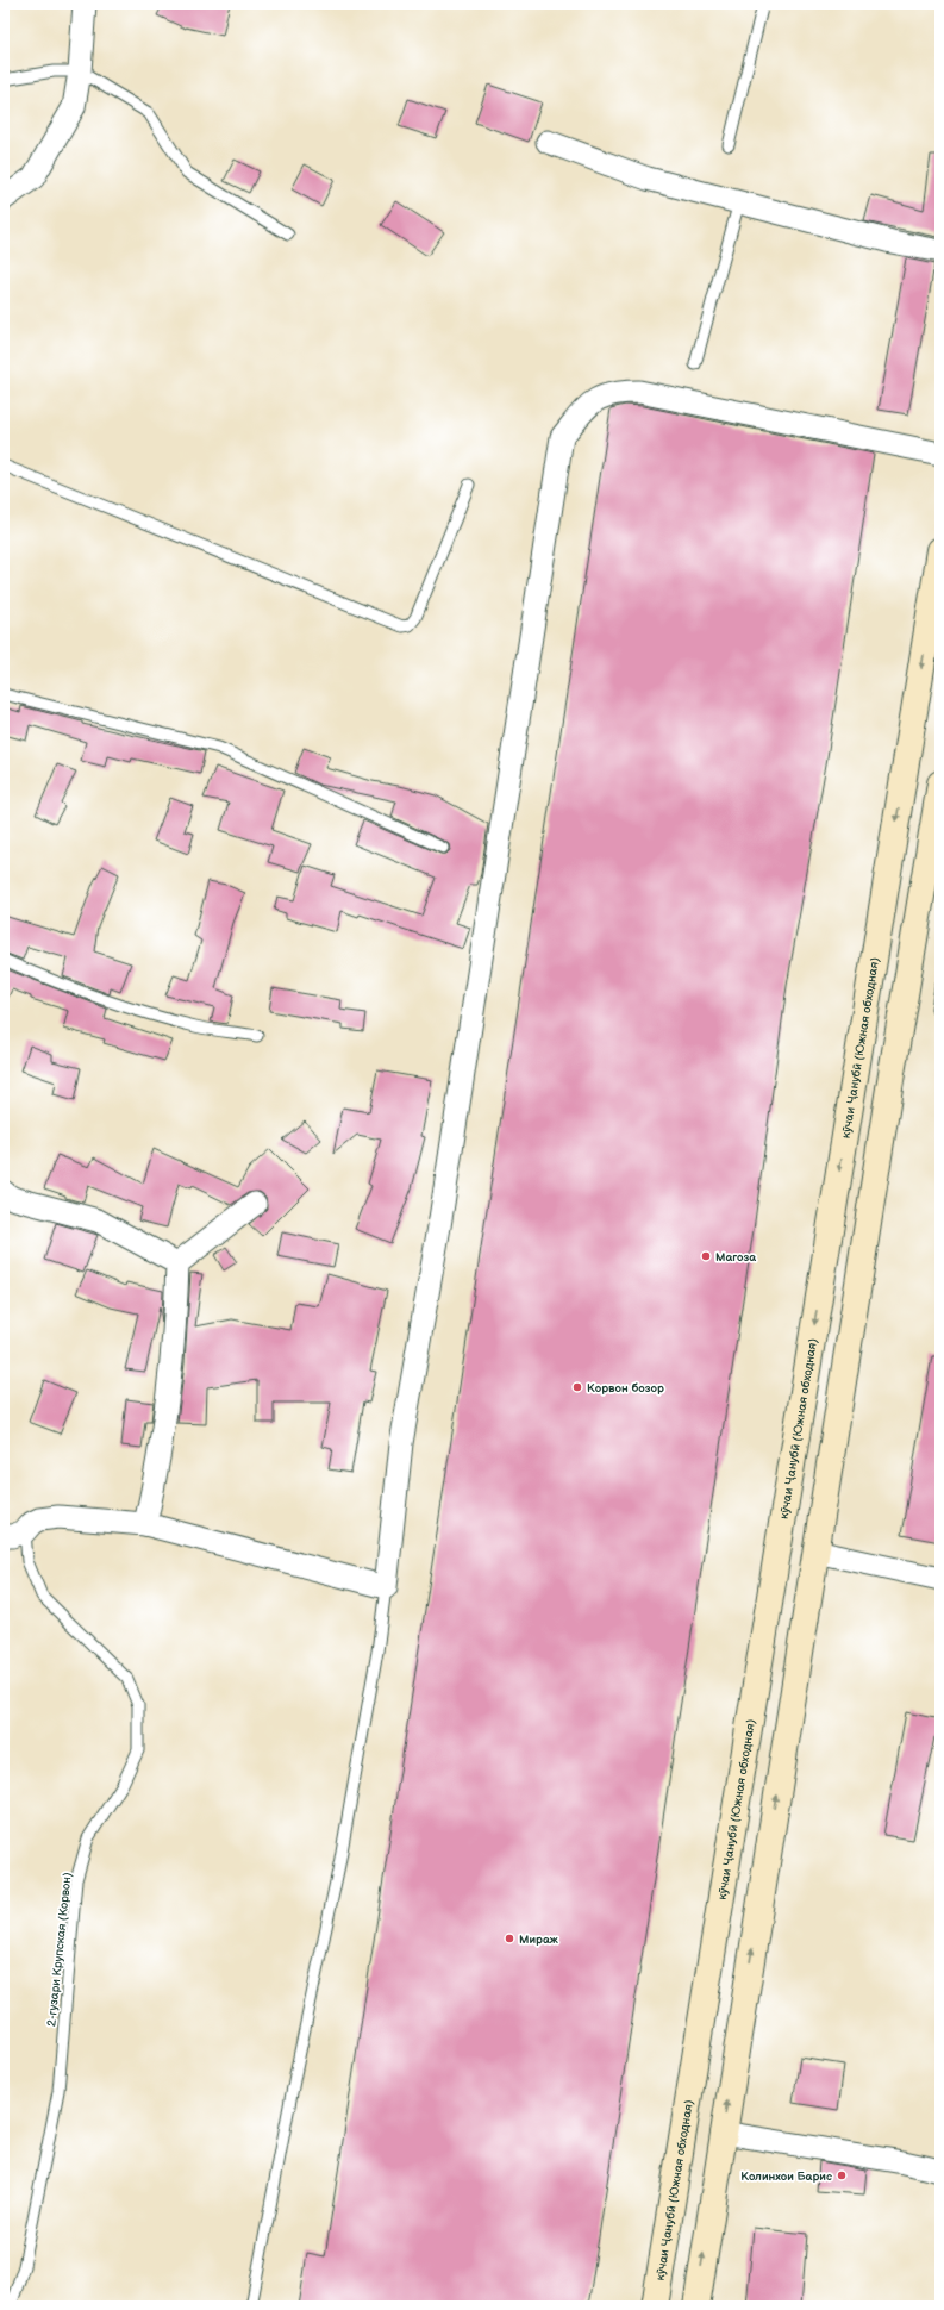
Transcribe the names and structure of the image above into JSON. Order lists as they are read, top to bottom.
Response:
{
  "streets": {
    "main road": ["кӯчаи Ҷанубӣ (Южная обходная)"],
    "lane": ["2-гузари Крупская (Корвон)"]
  },
  "places": [
    "Магоза",
    "Корвон бозор",
    "Мираж",
    "Колинхои Барис"
  ]
}
